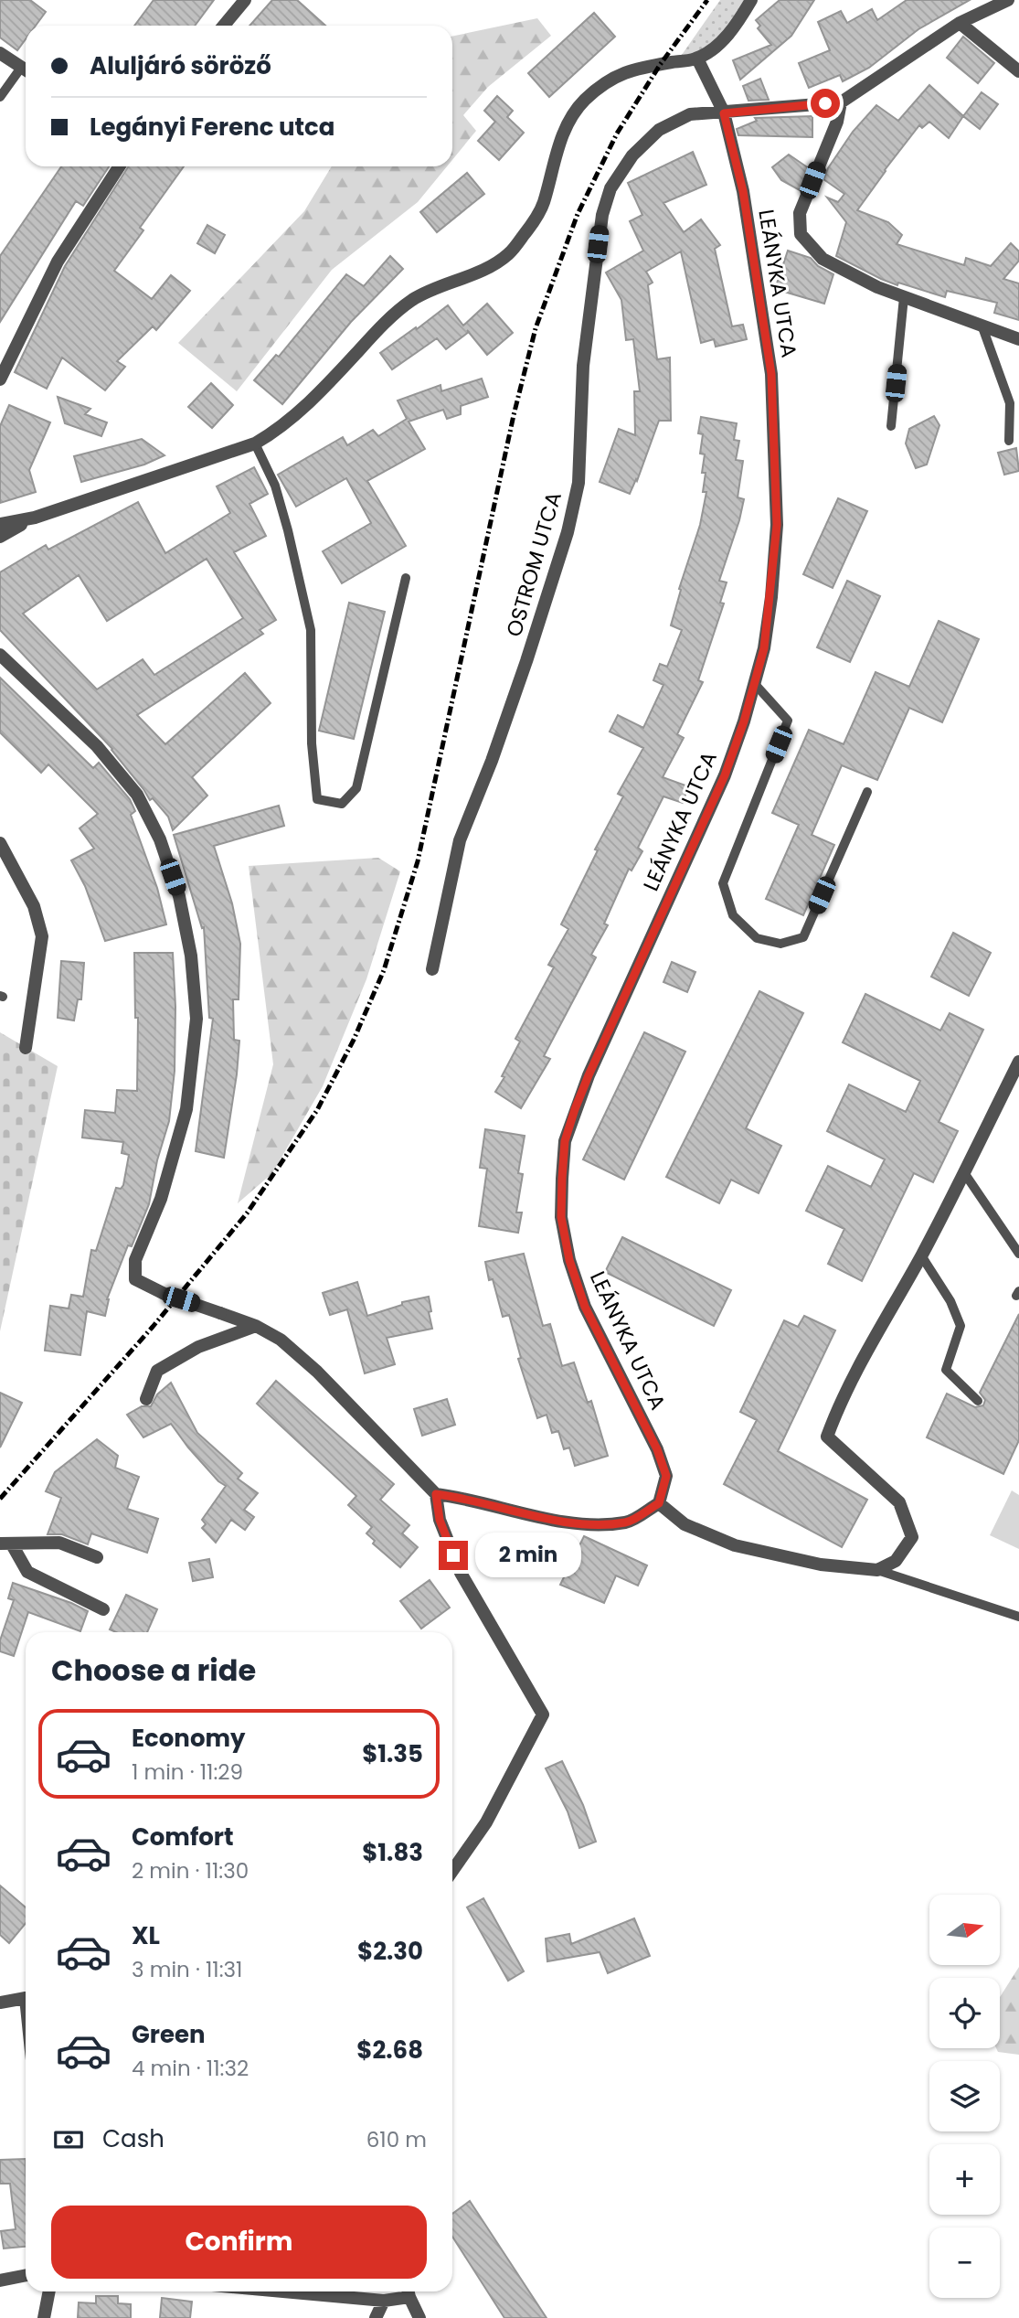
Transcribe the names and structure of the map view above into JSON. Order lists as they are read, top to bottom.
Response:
{
  "streets": {
    "street": ["LEÁNYKA UTCA", "OSTROM UTCA"]
  },
  "crossings": [
    ["LEÁNYKA UTCA", "OSTROM UTCA"]
  ],
  "north": "right",
  "page": {
    "banner": ["Aluljáró söröző", "Legányi Ferenc utca"],
    "bubble": "2 min",
    "heading": "Choose a ride",
    "list": [
      {
        "name": "Economy",
        "note": "1 min · 11:29",
        "value": "$1.35"
      },
      {
        "name": "Comfort",
        "note": "2 min · 11:30",
        "value": "$1.83"
      },
      {
        "name": "XL",
        "note": "3 min · 11:31",
        "value": "$2.30"
      },
      {
        "name": "Green",
        "note": "4 min · 11:32",
        "value": "$2.68"
      }
    ],
    "map_buttons": ["+", "−"],
    "pay": ["Cash", "610 m"],
    "buttons": "Confirm"
  }
}
